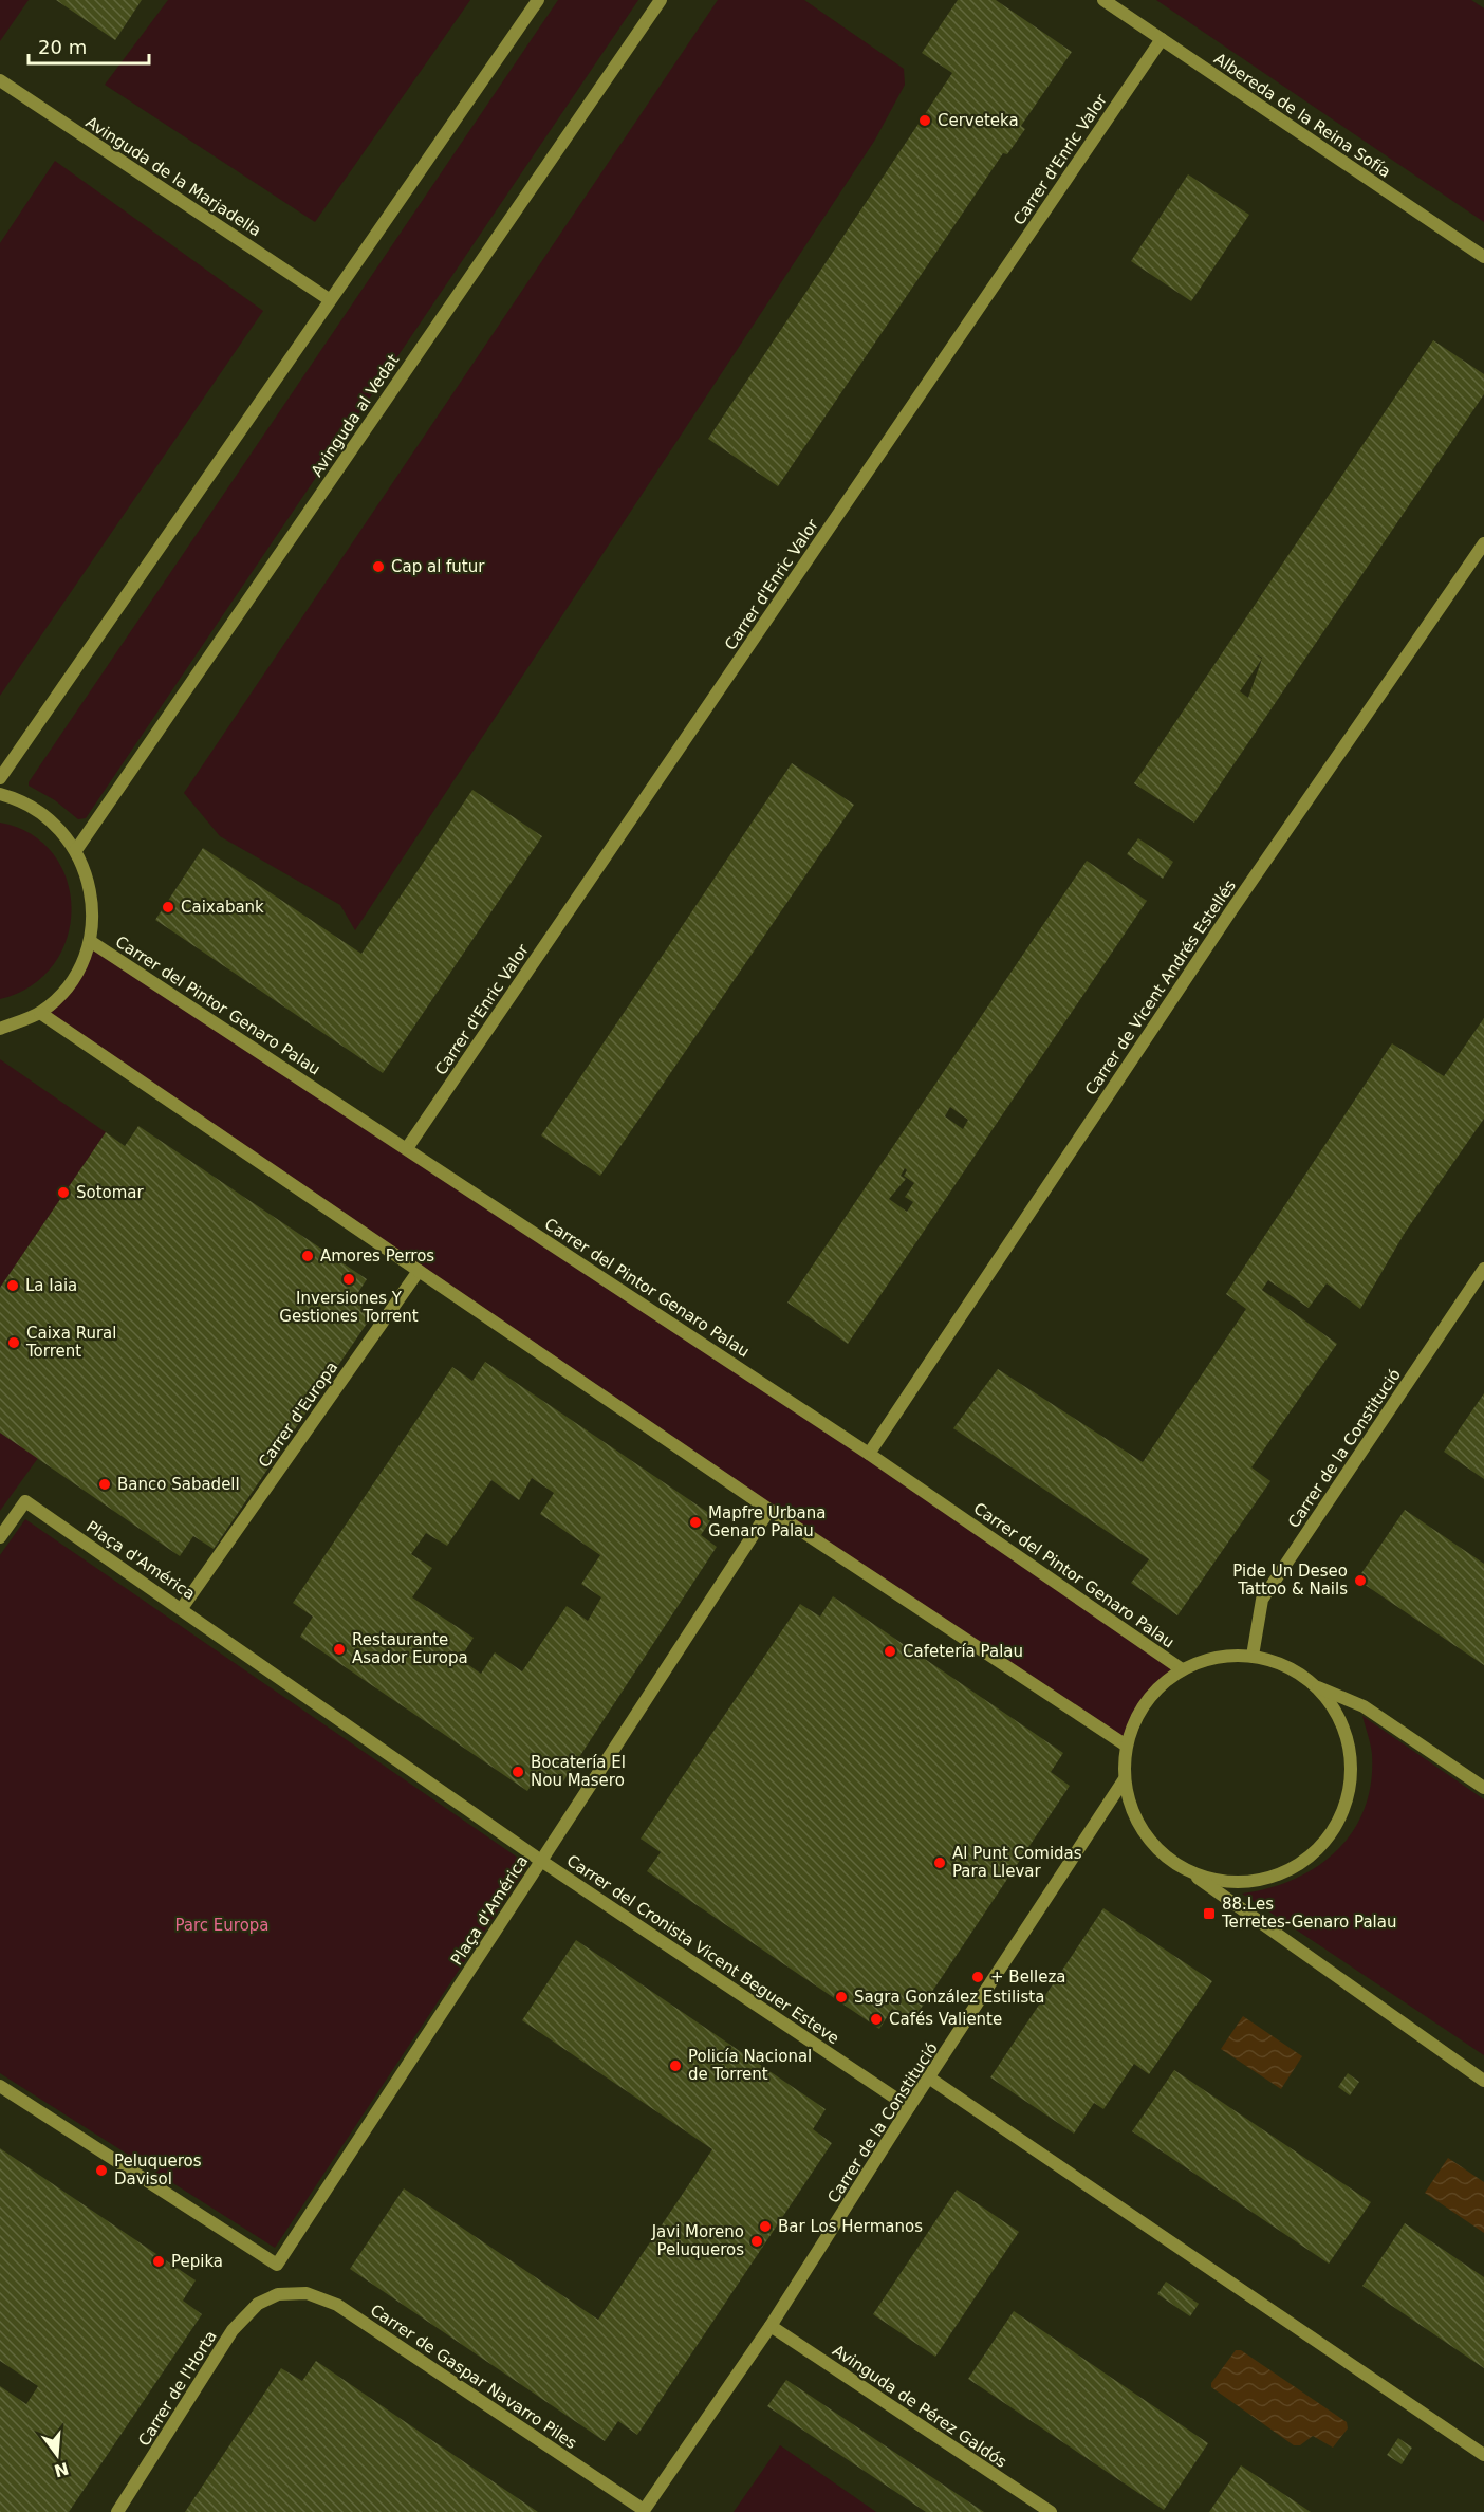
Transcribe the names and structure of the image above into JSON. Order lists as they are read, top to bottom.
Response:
{
  "streets": {
    "street": [
      "Albereda de la Reina Sofía",
      "Carrer d'Enric Valor",
      "Avinguda de la Marjadella",
      "Avinguda al Vedat",
      "Carrer de Vicent Andrés Estellés",
      "Carrer del Pintor Genaro Palau",
      "Carrer d'Europa",
      "Carrer de la Constitució",
      "Plaça d'América",
      "Carrer del Cronista Vicent Beguer Esteve",
      "Carrer de Gaspar Navarro Piles",
      "Carrer de l'Horta",
      "Avinguda de Pérez Galdós"
    ]
  },
  "crossings": [
    ["Albereda de la Reina Sofía", "Carrer d'Enric Valor"],
    ["Carrer d'Enric Valor", "Carrer del Pintor Genaro Palau"],
    ["Carrer de Vicent Andrés Estellés", "Carrer del Pintor Genaro Palau"],
    ["Carrer d'Europa", "Plaça d'América"],
    ["Carrer de la Constitució", "Carrer del Cronista Vicent Beguer Esteve"],
    ["Carrer de la Constitució", "Carrer de Gaspar Navarro Piles"],
    ["Carrer de la Constitució", "Avinguda de Pérez Galdós"],
    ["Plaça d'América", "Carrer del Cronista Vicent Beguer Esteve"],
    ["Carrer de Gaspar Navarro Piles", "Carrer de l'Horta"]
  ],
  "parks": ["Parc Europa"],
  "places": {
    "other": [
      "Cerveteka",
      "Cap al futur",
      "Caixabank",
      "Sotomar",
      "Amores Perros",
      "Inversiones Y Gestiones Torrent",
      "La Iaia",
      "Caixa Rural Torrent",
      "Banco Sabadell",
      "Mapfre Urbana Genaro Palau",
      "Pide Un Deseo Tattoo & Nails",
      "Restaurante Asador Europa",
      "Cafetería Palau",
      "Bocatería El Nou Masero",
      "Al Punt Comidas Para Llevar",
      "+ Belleza",
      "Sagra González Estilista",
      "Cafés Valiente",
      "Policía Nacional de Torrent",
      "Peluqueros Davisol",
      "Bar Los Hermanos",
      "Javi Moreno Peluqueros",
      "Pepika"
    ],
    "transit": ["88.Les Terretes-Genaro Palau"]
  },
  "scale_bar": "20 m",
  "north": "bottom"
}
